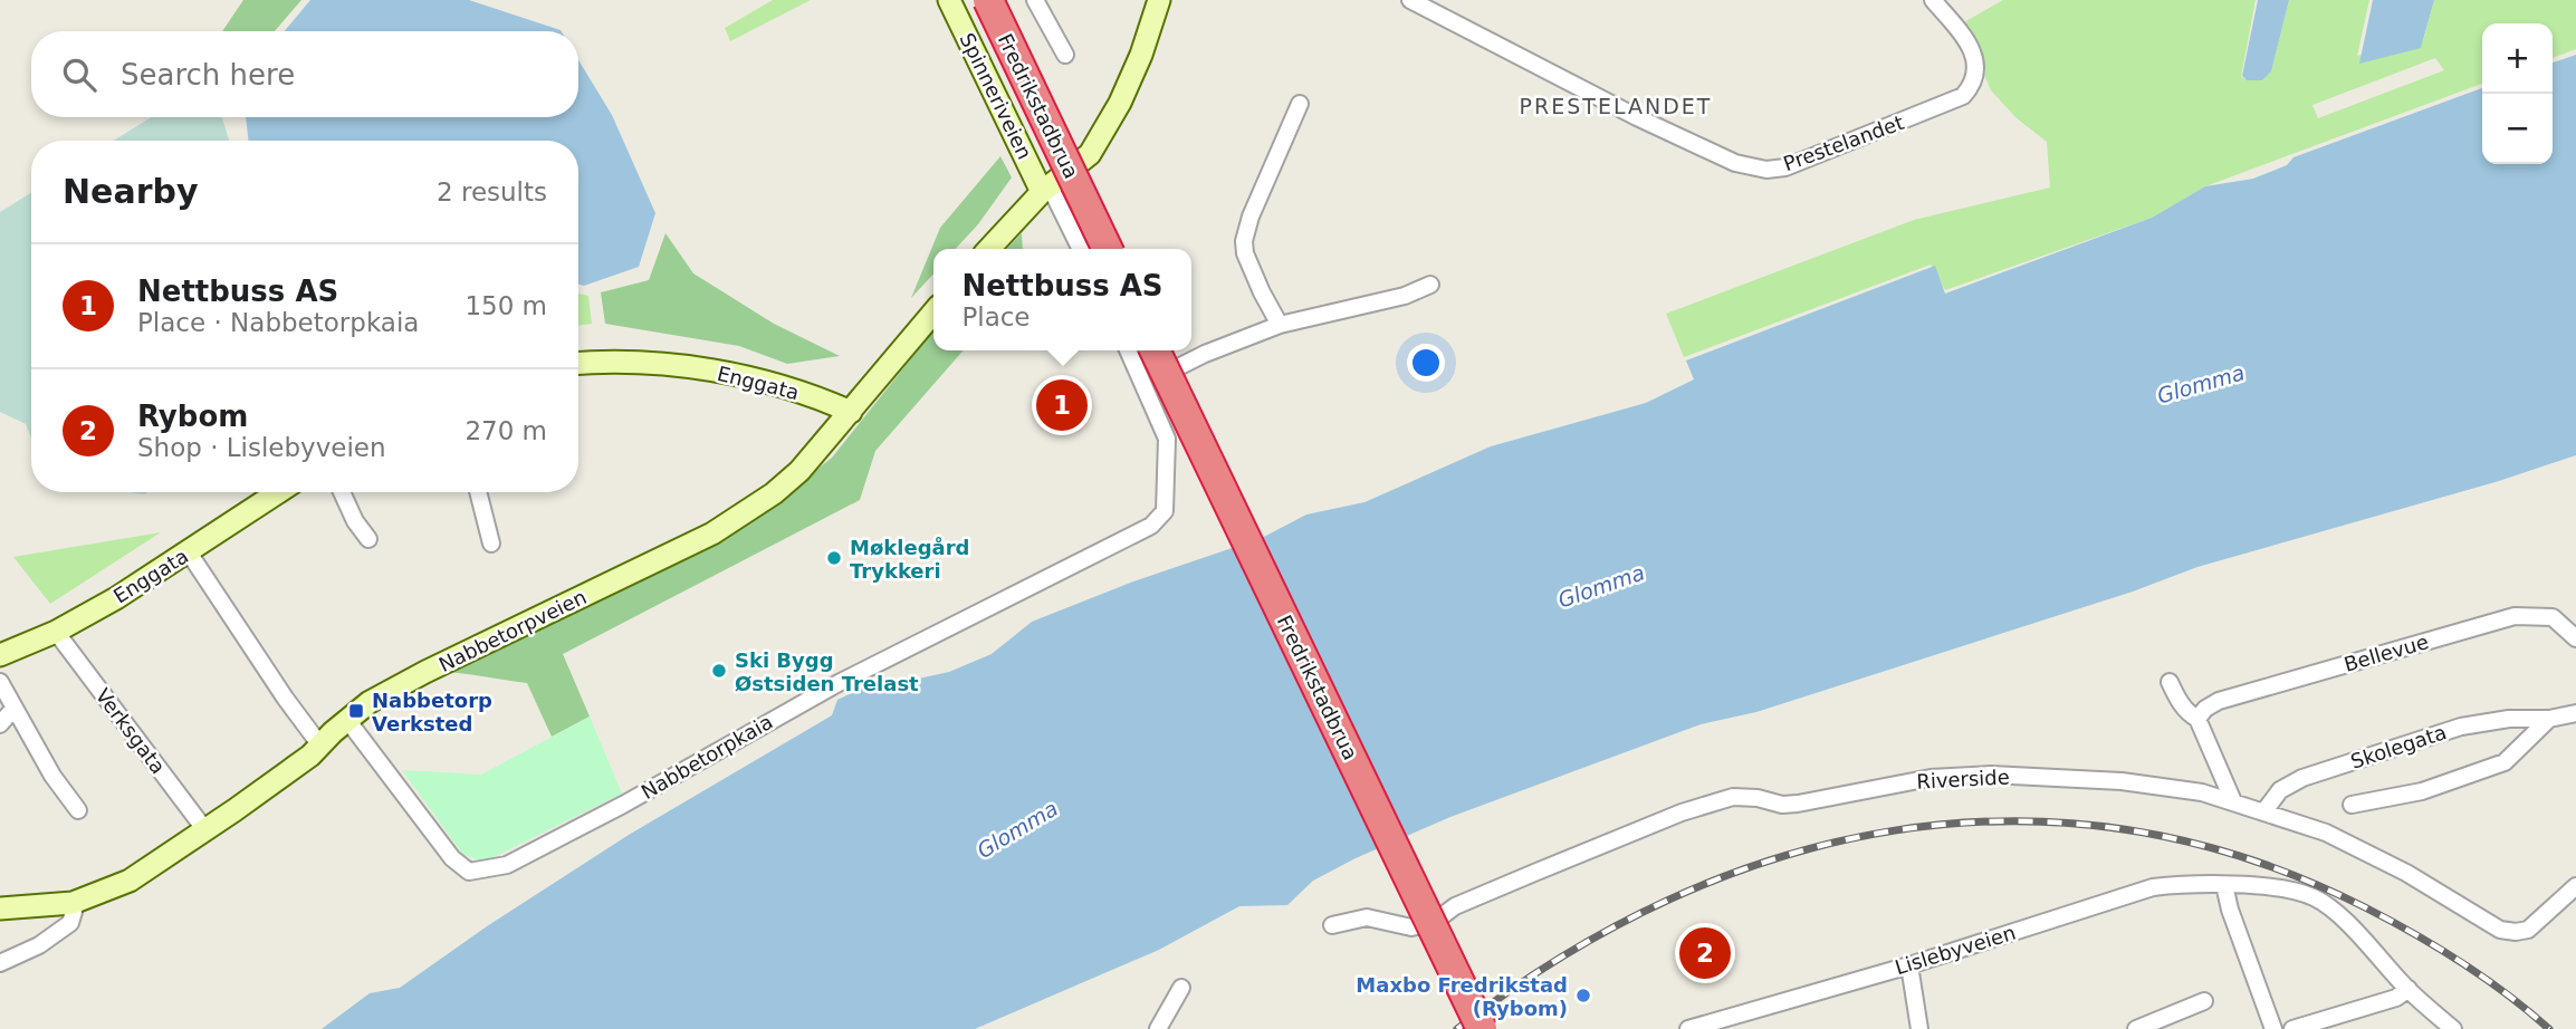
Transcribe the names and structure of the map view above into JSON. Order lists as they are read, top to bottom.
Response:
{
  "streets": {
    "highway": ["Fredrikstadbrua"],
    "main road": ["Spinneriveien", "Enggata", "Nabbetorpveien"],
    "street": [
      "Prestelandet",
      "Bellevue",
      "Verksgata",
      "Skolegata",
      "Nabbetorpkaia",
      "Riverside",
      "Lislebyveien"
    ]
  },
  "crossings": [
    ["Enggata", "Nabbetorpveien"],
    ["Enggata", "Verksgata"],
    ["Nabbetorpveien", "Verksgata"],
    ["Nabbetorpveien", "Nabbetorpkaia"],
    ["Skolegata", "Riverside"]
  ],
  "districts": ["PRESTELANDET"],
  "water": ["Glomma"],
  "places": {
    "other": ["Møklegård Trykkeri", "Ski Bygg Østsiden Trelast", "Maxbo Fredrikstad (Rybom)"],
    "transit": ["Nabbetorp Verksted"]
  },
  "page": {
    "map_buttons": ["+", "−"],
    "search": "Search here",
    "heading": ["Nearby", "2 results"],
    "list": [
      {
        "mark": "1",
        "name": "Nettbuss AS",
        "note": "Place · Nabbetorpkaia",
        "value": "150 m"
      },
      {
        "mark": "2",
        "name": "Rybom",
        "note": "Shop · Lislebyveien",
        "value": "270 m"
      }
    ],
    "popup": ["Nettbuss AS", "Place"],
    "pins": ["1", "2"]
  }
}
